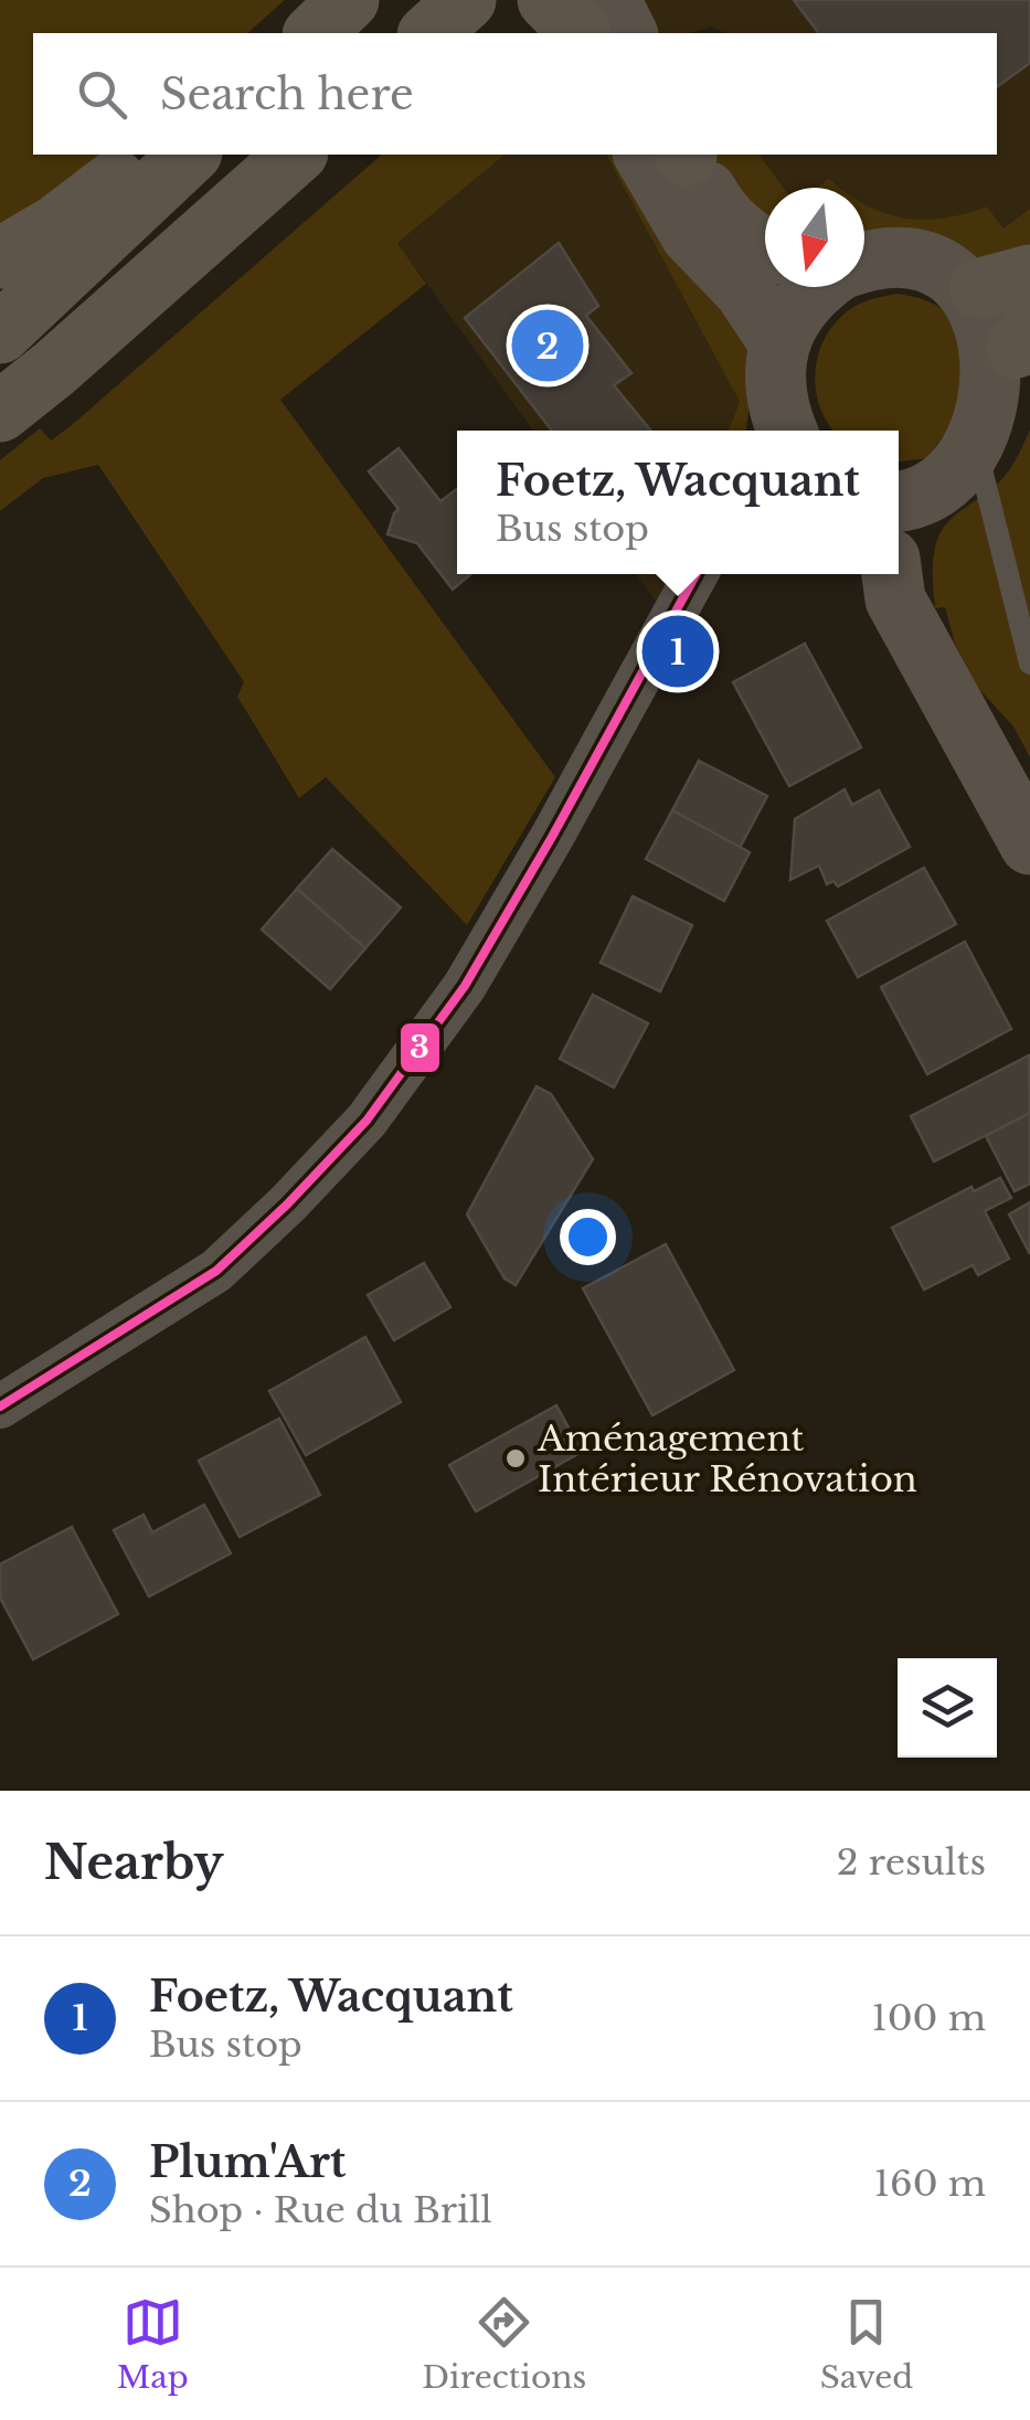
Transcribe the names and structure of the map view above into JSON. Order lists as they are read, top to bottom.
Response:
{
  "places": ["Aménagement Intérieur Rénovation"],
  "lines": ["transit line 3"],
  "north": "bottom",
  "page": {
    "search": "Search here",
    "pins": ["2", "1"],
    "popup": ["Foetz, Wacquant", "Bus stop"],
    "heading": ["Nearby", "2 results"],
    "list": [
      {
        "mark": "1",
        "name": "Foetz, Wacquant",
        "note": "Bus stop",
        "value": "100 m"
      },
      {
        "mark": "2",
        "name": "Plum'Art",
        "note": "Shop · Rue du Brill",
        "value": "160 m"
      }
    ],
    "nav": ["Map", "Directions", "Saved"]
  }
}
